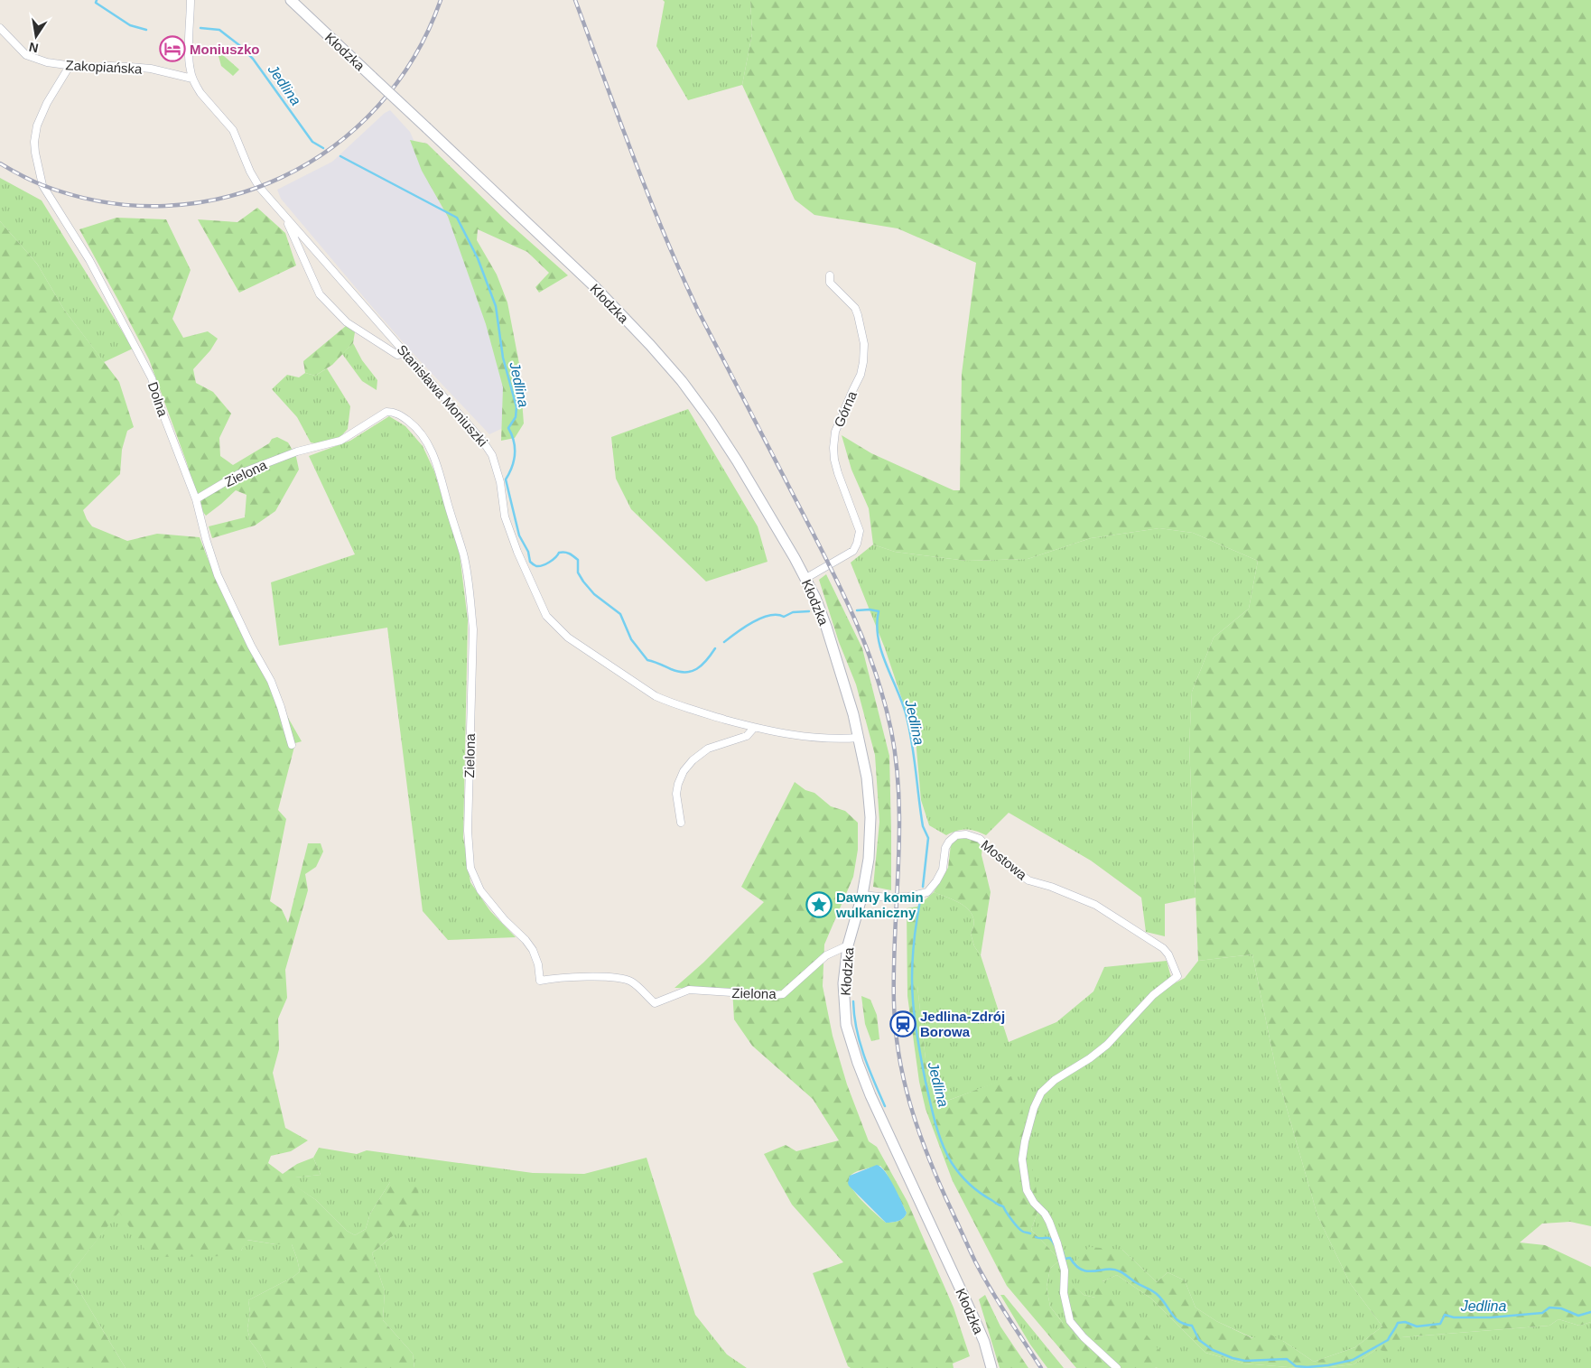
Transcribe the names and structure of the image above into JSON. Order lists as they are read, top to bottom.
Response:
{
  "streets": {
    "main road": ["Kłodzka"],
    "street": [
      "Zakopiańska",
      "Stanisława Moniuszki",
      "Dolna",
      "Górna",
      "Zielona",
      "Mostowa"
    ]
  },
  "crossings": [
    ["Kłodzka", "Stanisława Moniuszki"],
    ["Kłodzka", "Górna"],
    ["Kłodzka", "Zielona"],
    ["Kłodzka", "Mostowa"],
    ["Zakopiańska", "Stanisława Moniuszki"],
    ["Zakopiańska", "Dolna"],
    ["Dolna", "Zielona"]
  ],
  "water": ["Jedlina"],
  "places": {
    "hotel": ["Moniuszko"],
    "place": ["Dawny komin wulkaniczny"],
    "station": ["Jedlina-Zdrój Borowa"]
  },
  "north": "bottom"
}
